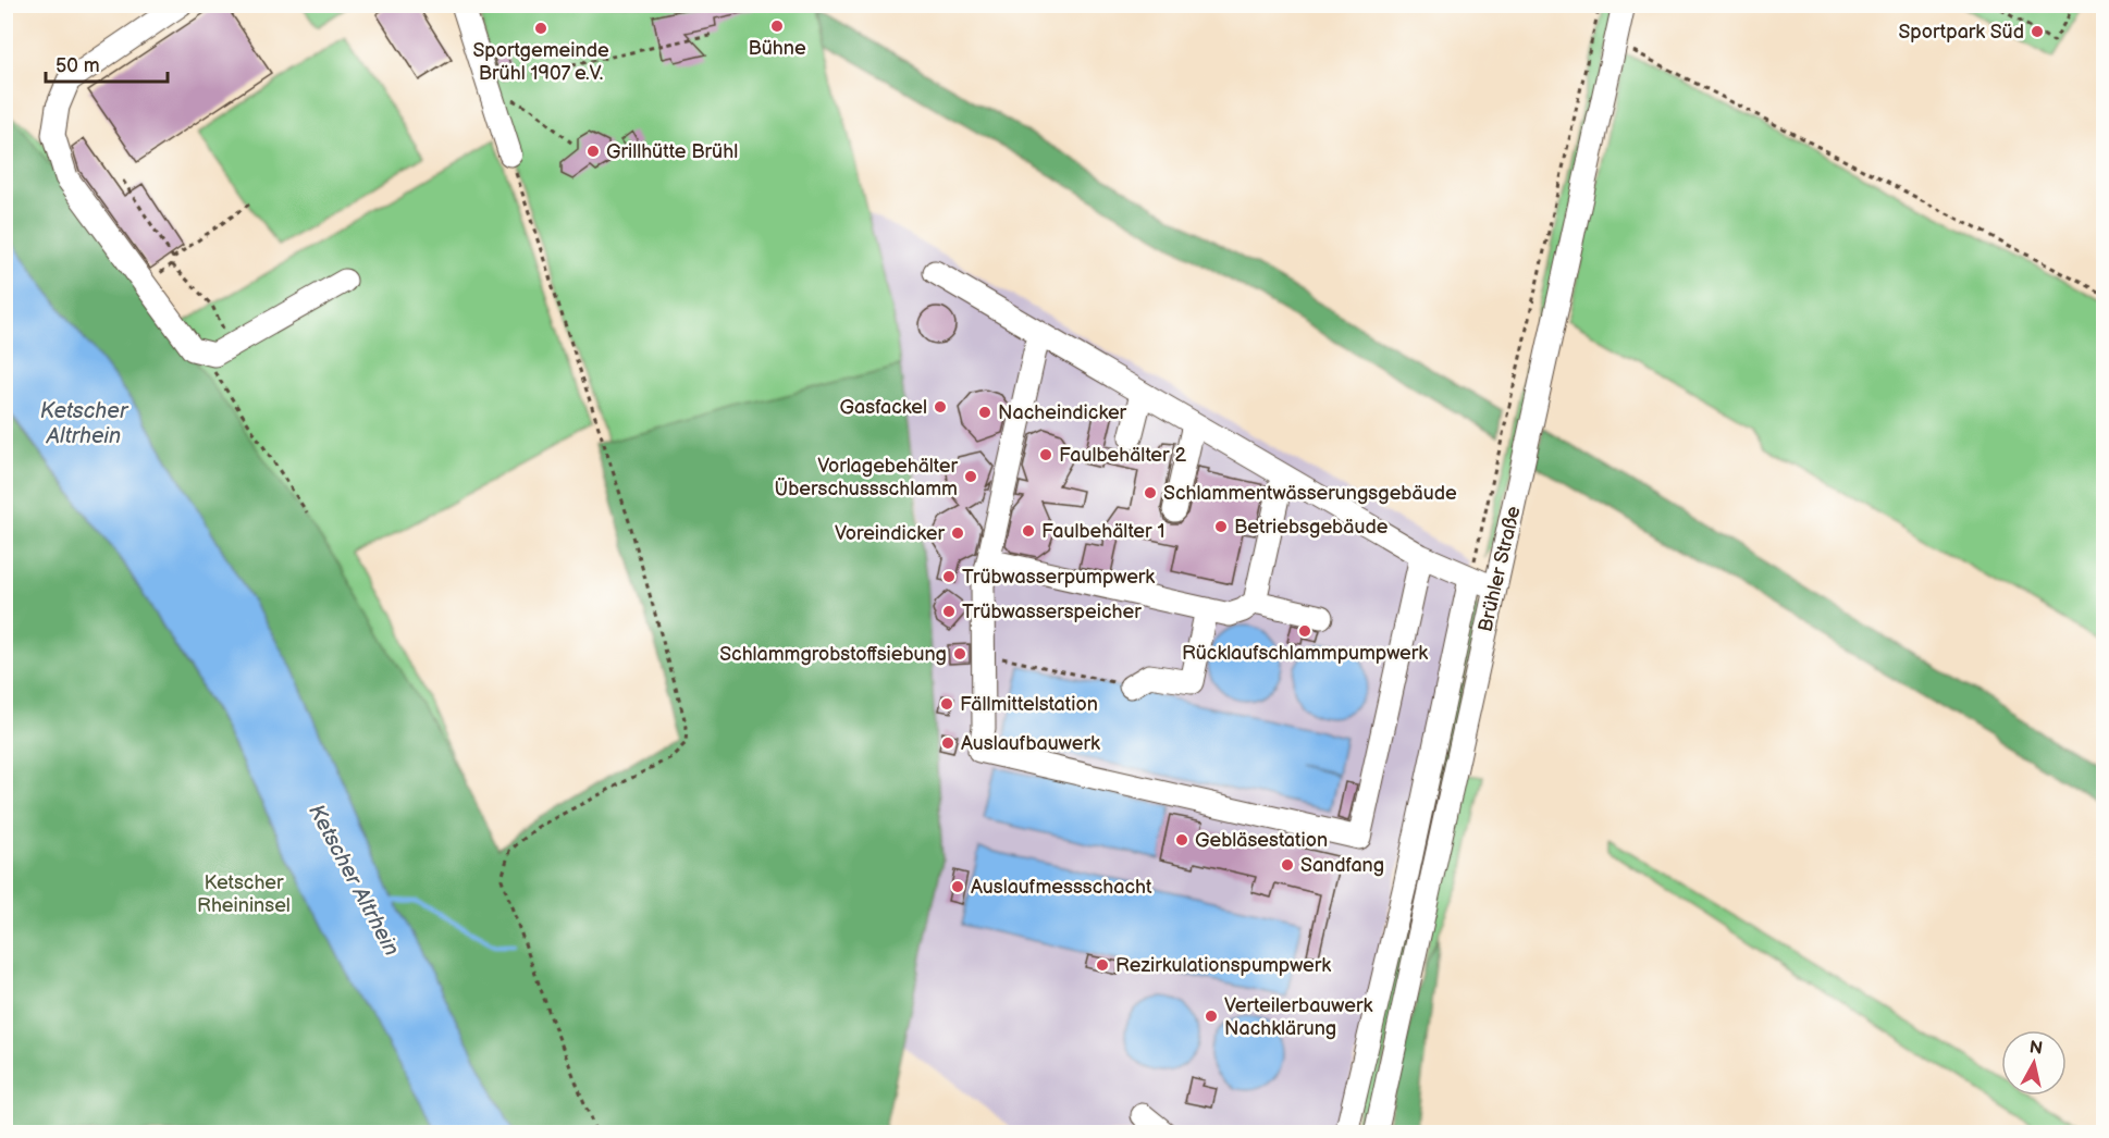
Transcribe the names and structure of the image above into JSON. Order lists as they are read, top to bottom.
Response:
{
  "streets": {
    "street": ["Brühler Straße"]
  },
  "water": ["Ketscher Altrhein"],
  "parks": ["Ketscher Rheininsel"],
  "places": [
    "Bühne",
    "Sportgemeinde Brühl 1907 e.V.",
    "Sportpark Süd",
    "Grillhütte Brühl",
    "Gasfackel",
    "Nacheindicker",
    "Faulbehälter 2",
    "Vorlagebehälter Überschussschlamm",
    "Schlammentwässerungsgebäude",
    "Betriebsgebäude",
    "Faulbehälter 1",
    "Voreindicker",
    "Trübwasserpumpwerk",
    "Trübwasserspeicher",
    "Rücklaufschlammpumpwerk",
    "Schlammgrobstoffsiebung",
    "Fällmittelstation",
    "Auslaufbauwerk",
    "Gebläsestation",
    "Sandfang",
    "Auslaufmessschacht",
    "Rezirkulationspumpwerk",
    "Verteilerbauwerk Nachklärung"
  ],
  "scale_bar": "50 m",
  "north": "top"
}
